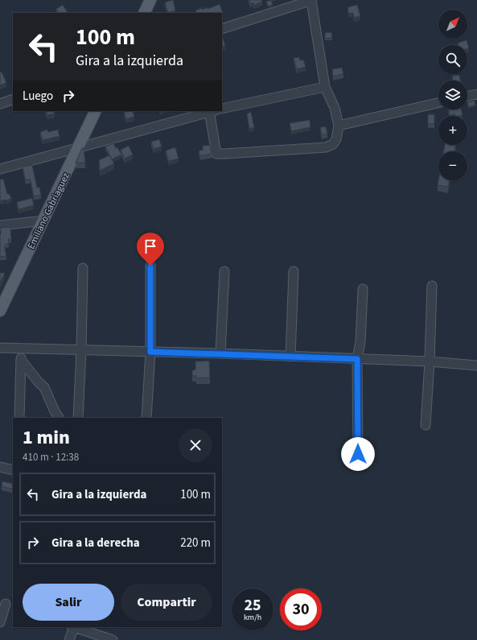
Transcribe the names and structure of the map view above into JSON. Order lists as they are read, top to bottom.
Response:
{
  "streets": {
    "main road": ["Emiliano Gabriaguez"]
  },
  "north": "top right",
  "page": {
    "map_buttons": ["+", "−"],
    "turn": ["100 m", "Gira a la izquierda"],
    "then": "Luego",
    "heading": ["1 min", "410 m · 12:38"],
    "list": [
      {
        "name": "Gira a la izquierda",
        "value": "100 m"
      },
      {
        "name": "Gira a la derecha",
        "value": "220 m"
      }
    ],
    "buttons": ["Salir", "Compartir"],
    "speed": "25 km/h",
    "limit": "30"
  }
}
